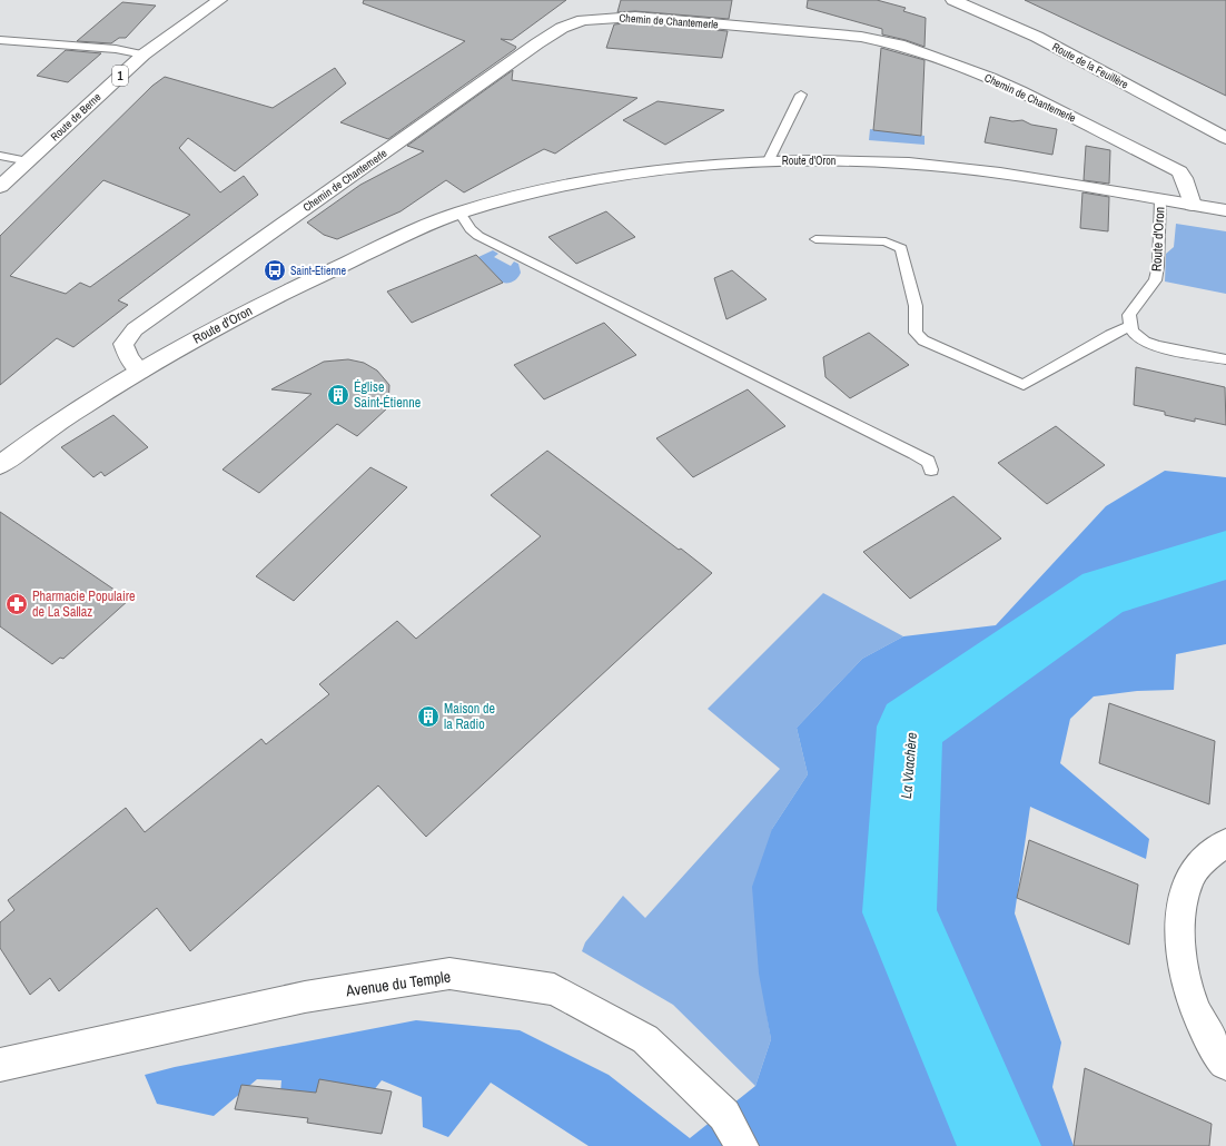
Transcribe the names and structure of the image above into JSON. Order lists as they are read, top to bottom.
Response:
{
  "streets": {
    "street": [
      "Chemin de Chantemerle",
      "Route de la Feuillère",
      "1",
      "Route de Berne",
      "Route d'Oron",
      "Avenue du Temple"
    ]
  },
  "crossings": [
    ["Chemin de Chantemerle", "Route d'Oron"]
  ],
  "water": ["La Vuachère"],
  "places": {
    "bus stop": ["Saint-Etienne"],
    "building": ["Église Saint-Étienne", "Maison de la Radio"],
    "pharmacy": ["Pharmacie Populaire de La Sallaz"]
  }
}
